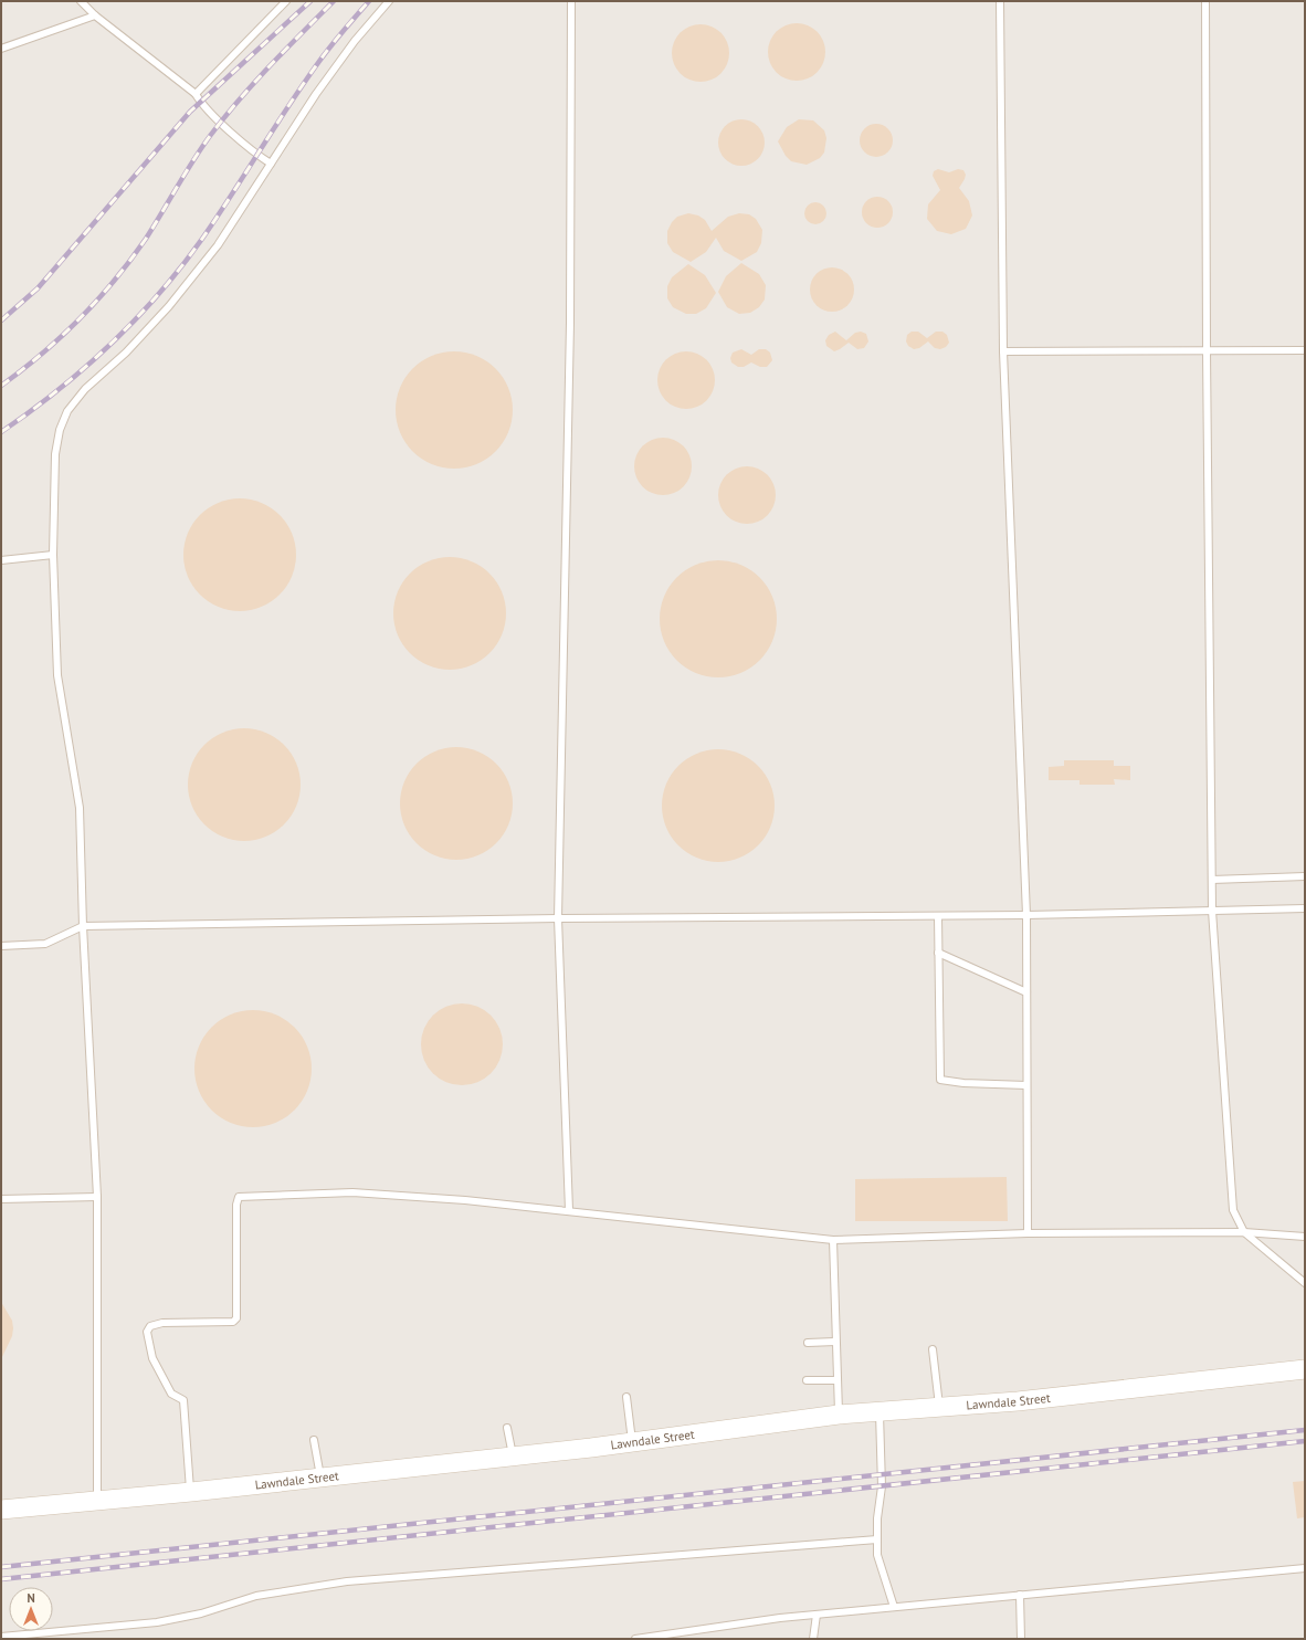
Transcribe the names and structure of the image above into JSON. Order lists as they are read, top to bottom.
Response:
{
  "streets": {
    "main road": ["Lawndale Street"]
  },
  "north": "top"
}
